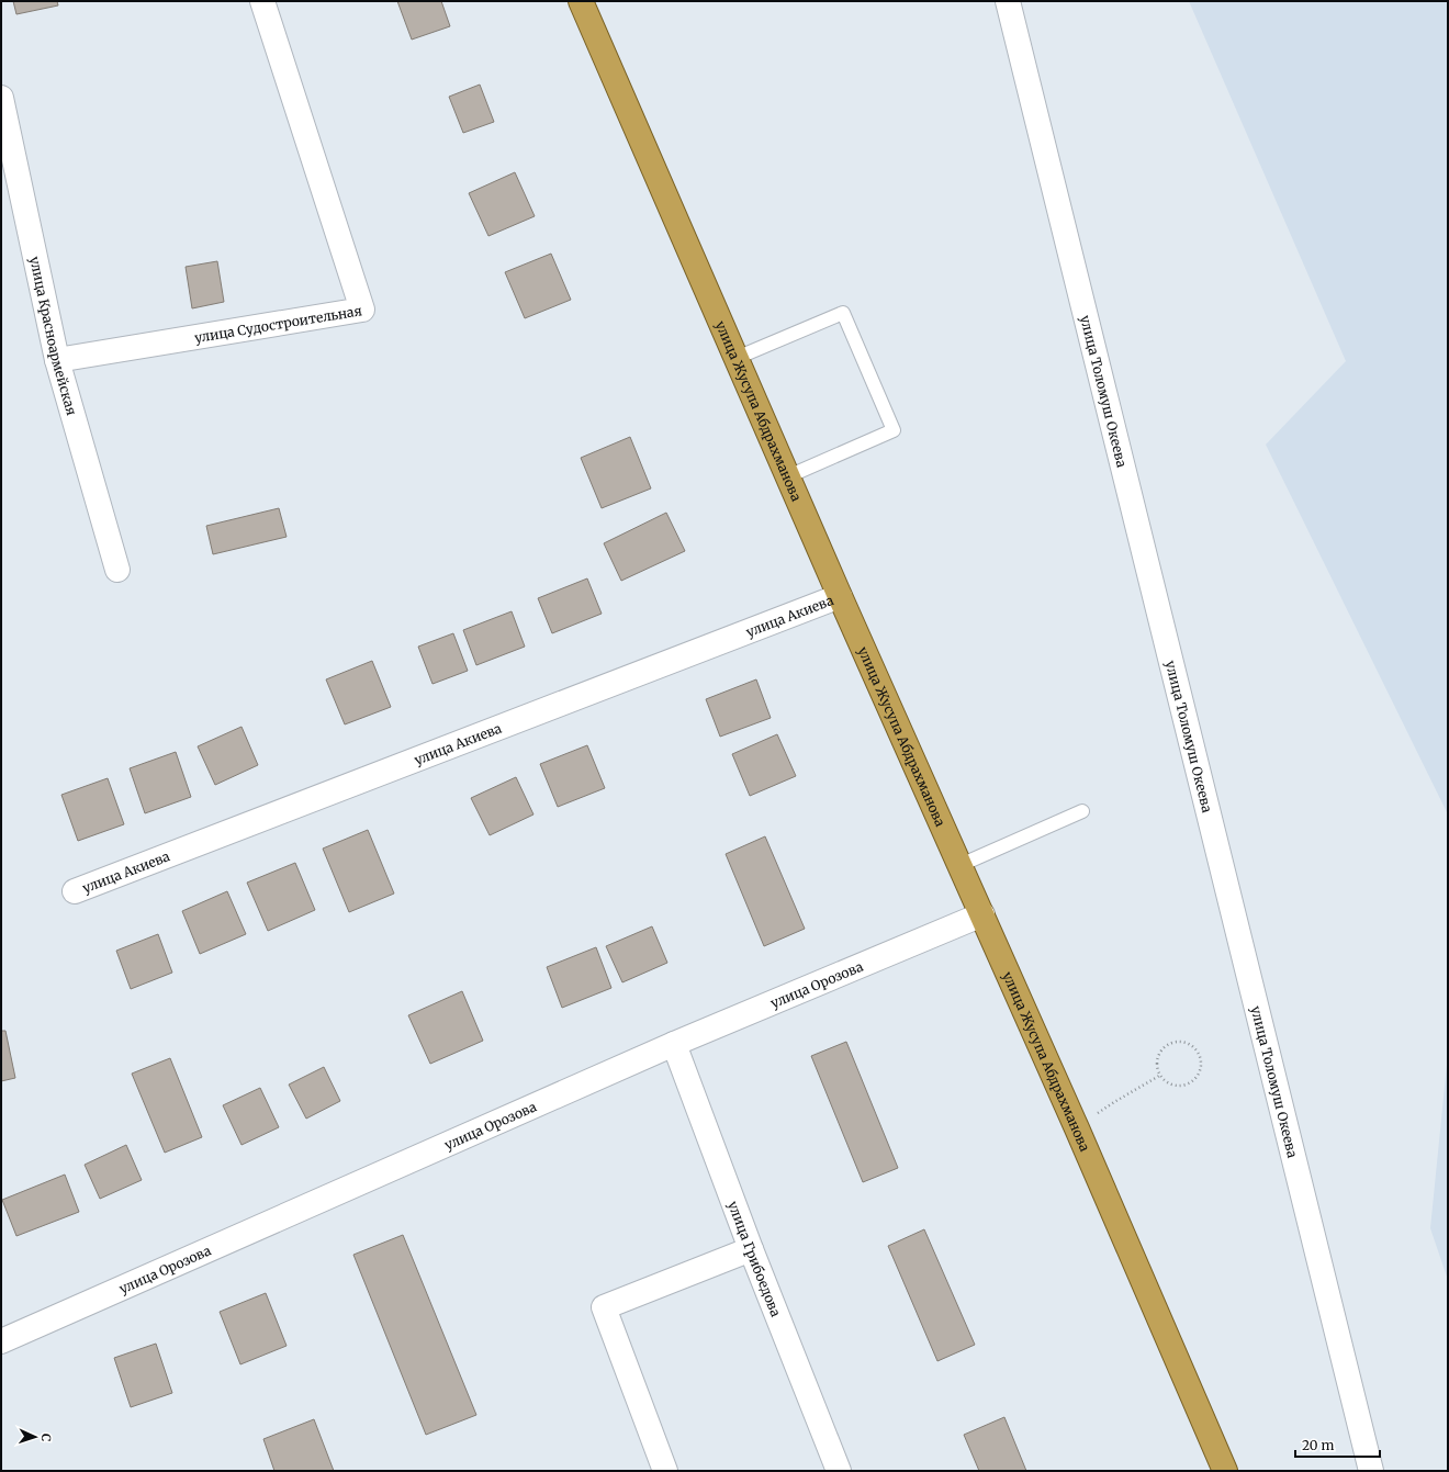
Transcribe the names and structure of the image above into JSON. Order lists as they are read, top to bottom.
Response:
{
  "streets": {
    "highway": ["улица Жусупа Абдрахманова"],
    "street": [
      "улица Судостроительная",
      "улица Красноармейская",
      "улица Толомуш Океева",
      "улица Акиева",
      "улица Орозова",
      "улица Грибоедова"
    ]
  },
  "crossings": [
    ["улица Судостроительная", "улица Красноармейская"],
    ["улица Жусупа Абдрахманова", "улица Акиева"],
    ["улица Жусупа Абдрахманова", "улица Орозова"],
    ["улица Орозова", "улица Грибоедова"]
  ],
  "scale_bar": "20 m",
  "north": "right"
}
